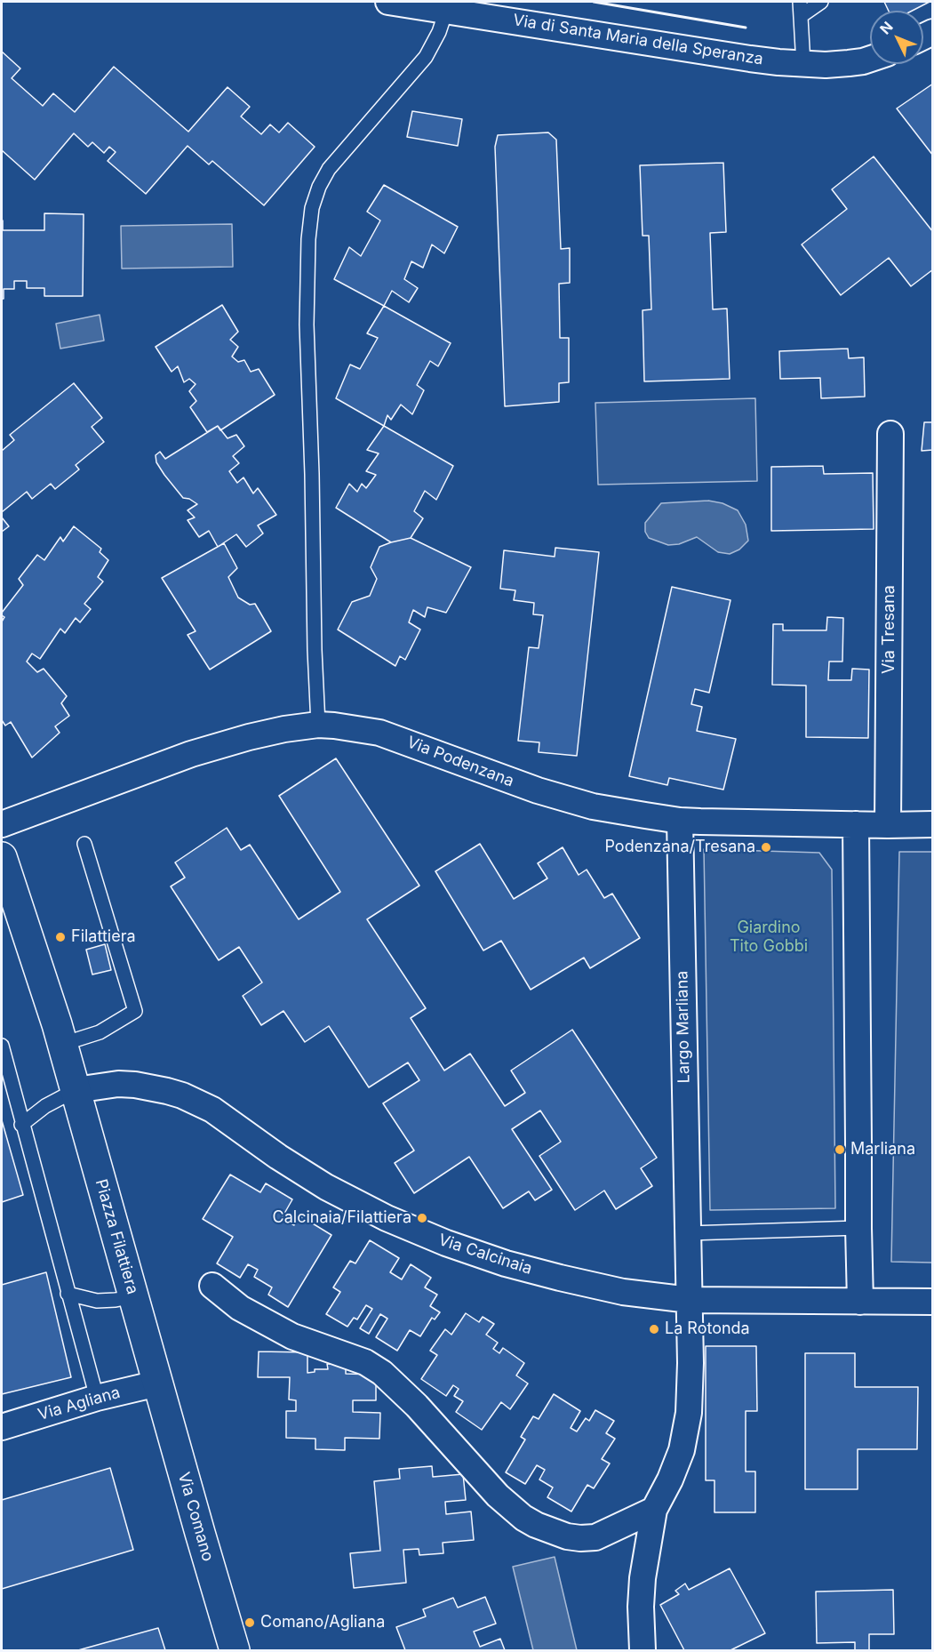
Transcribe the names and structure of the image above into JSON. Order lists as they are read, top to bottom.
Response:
{
  "streets": {
    "street": [
      "Via di Santa Maria della Speranza",
      "Via Tresana",
      "Via Podenzana",
      "Largo Marliana",
      "Piazza Filattiera",
      "Via Calcinaia",
      "Via Agliana",
      "Via Comano"
    ]
  },
  "crossings": [
    ["Via Tresana", "Via Podenzana"],
    ["Via Podenzana", "Largo Marliana"],
    ["Largo Marliana", "Via Calcinaia"],
    ["Piazza Filattiera", "Via Calcinaia"],
    ["Piazza Filattiera", "Via Agliana"],
    ["Piazza Filattiera", "Via Comano"],
    ["Via Agliana", "Via Comano"]
  ],
  "parks": ["Giardino Tito Gobbi"],
  "places": [
    "Podenzana/Tresana",
    "Filattiera",
    "Marliana",
    "Calcinaia/Filattiera",
    "La Rotonda",
    "Comano/Agliana"
  ],
  "north": "top left"
}
